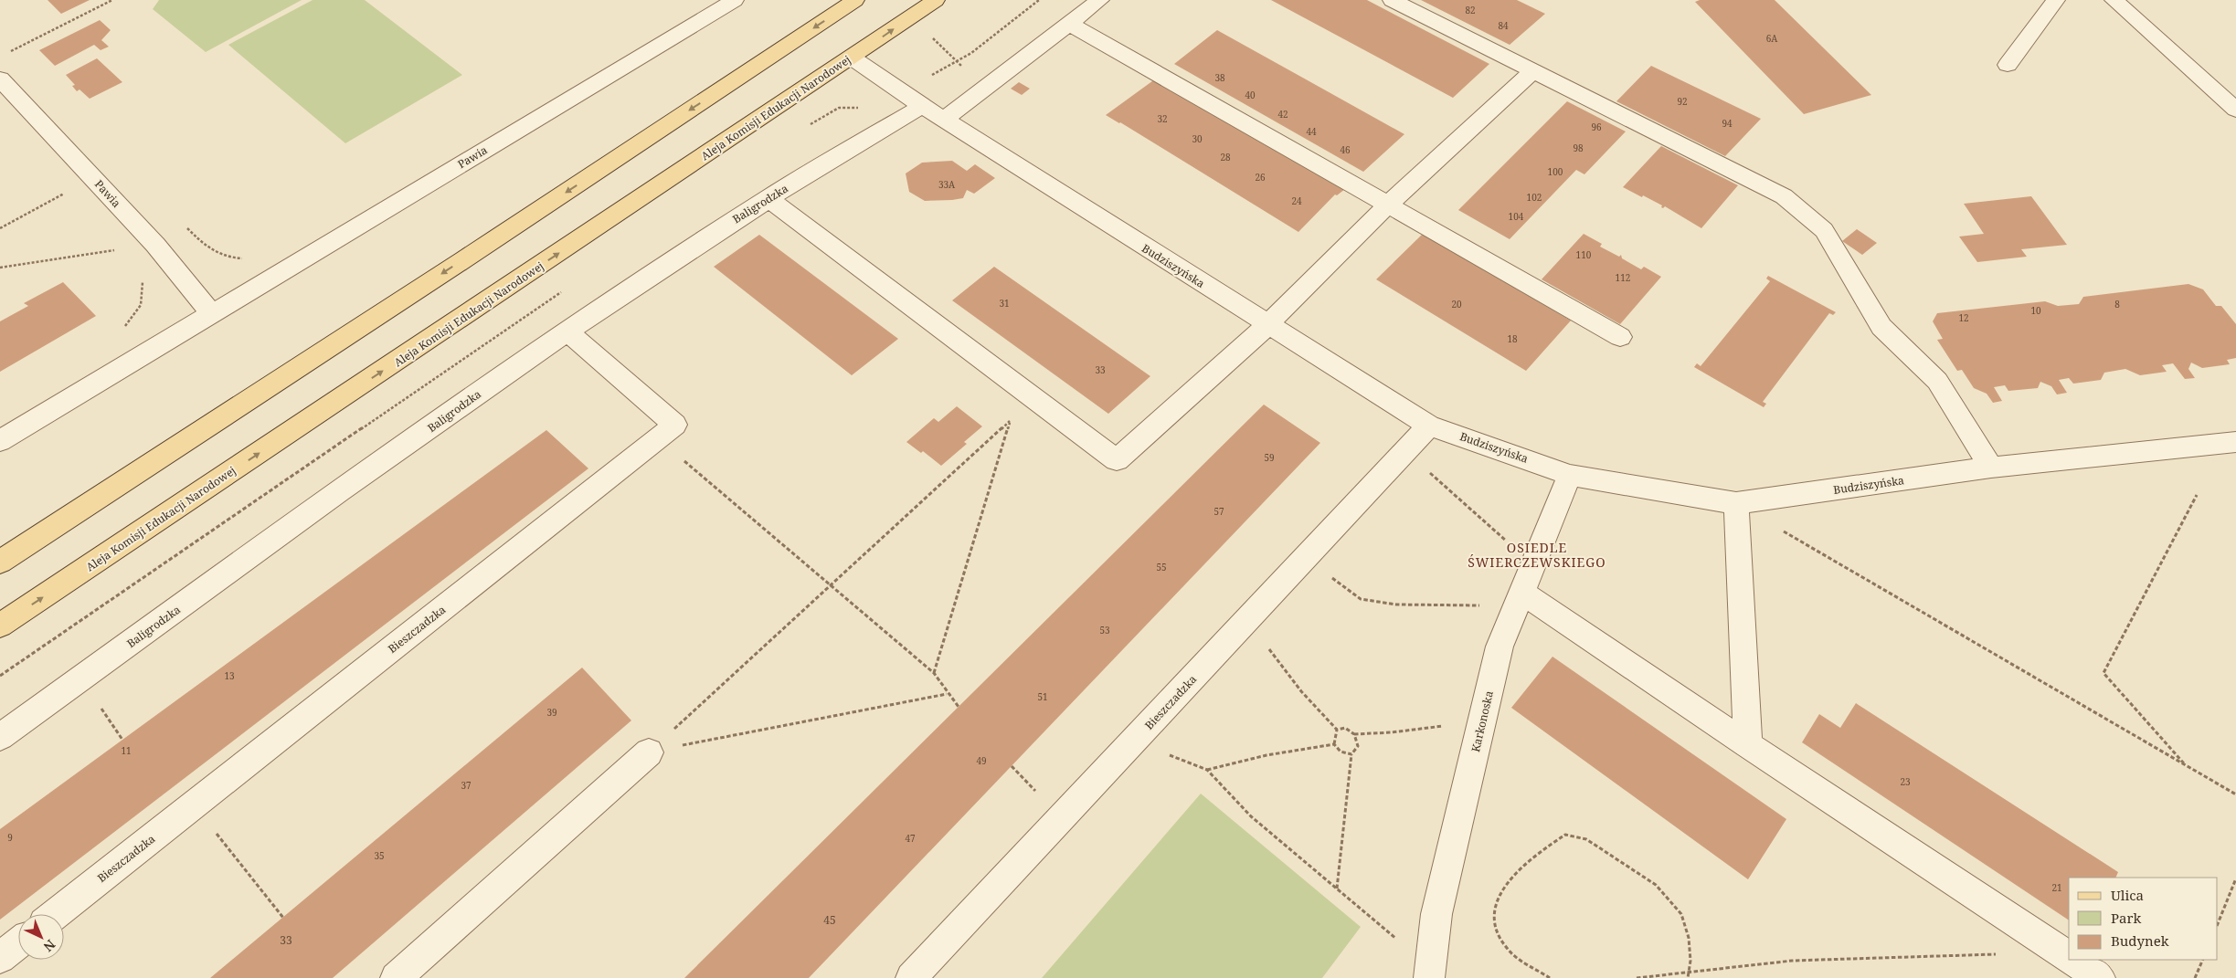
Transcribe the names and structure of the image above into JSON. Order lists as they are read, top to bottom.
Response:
{
  "streets": {
    "main road": ["Aleja Komisji Edukacji Narodowej"],
    "street": [
      "Pawia",
      "Baligrodzka",
      "Budziszyńska",
      "Bieszczadzka",
      "Karkonoska"
    ]
  },
  "crossings": [
    ["Aleja Komisji Edukacji Narodowej", "Budziszyńska"],
    ["Baligrodzka", "Budziszyńska"],
    ["Baligrodzka", "Bieszczadzka"],
    ["Budziszyńska", "Bieszczadzka"],
    ["Budziszyńska", "Karkonoska"]
  ],
  "districts": ["OSIEDLE ŚWIERCZEWSKIEGO"],
  "house_numbers": [
    "82",
    "84",
    "6A",
    "38",
    "40",
    "92",
    "42",
    "32",
    "94",
    "96",
    "44",
    "30",
    "98",
    "46",
    "28",
    "100",
    "26",
    "33A",
    "102",
    "24",
    "104",
    "110",
    "112",
    "31",
    "20",
    "8",
    "10",
    "12",
    "18",
    "33",
    "59",
    "57",
    "55",
    "53",
    "13",
    "51",
    "39",
    "11",
    "49",
    "23",
    "37",
    "9",
    "47",
    "35",
    "21",
    "45",
    "33"
  ],
  "legend": ["Ulica", "Park", "Budynek"],
  "north": "bottom right"
}
